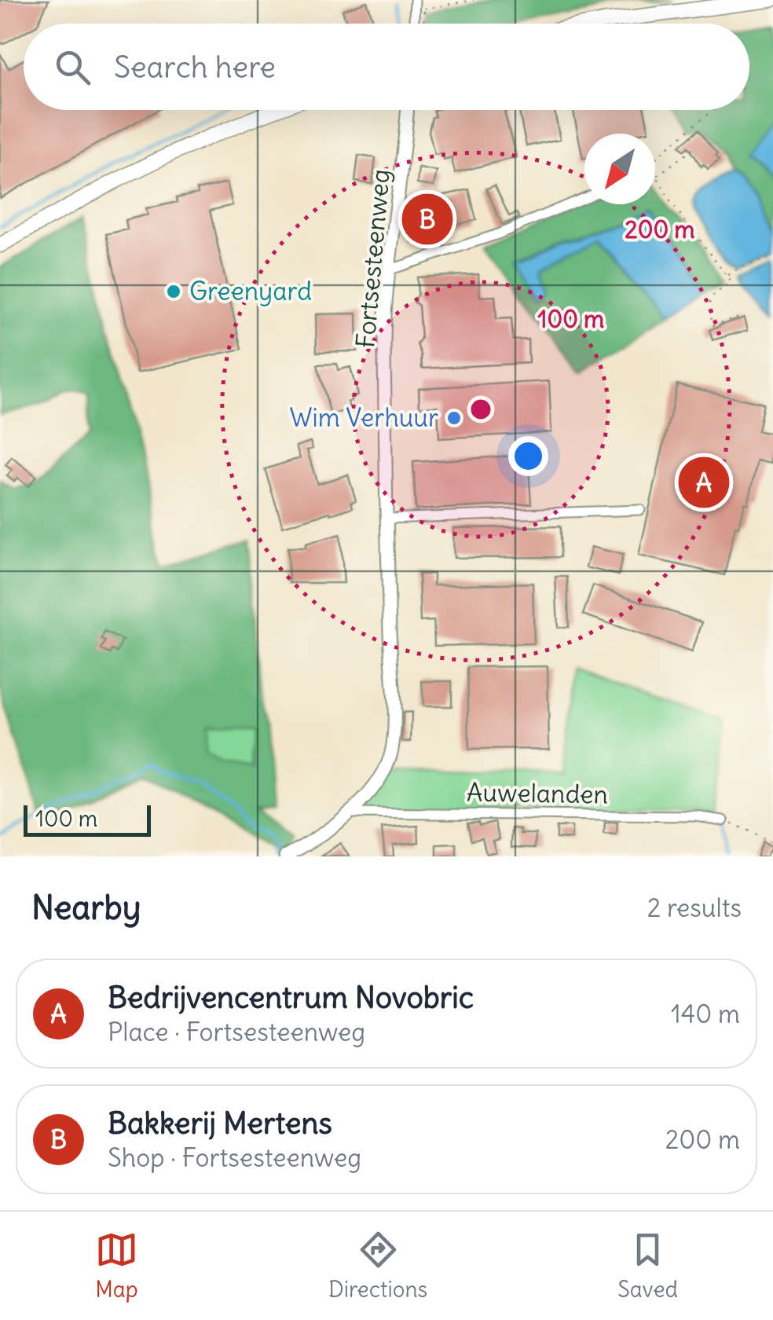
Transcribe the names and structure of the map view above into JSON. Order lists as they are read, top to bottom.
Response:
{
  "streets": {
    "street": ["Fortsesteenweg", "Auwelanden"]
  },
  "crossings": [
    ["Fortsesteenweg", "Auwelanden"]
  ],
  "places": ["Greenyard", "Wim Verhuur"],
  "scale_bar": "100 m",
  "north": "bottom left",
  "page": {
    "search": "Search here",
    "pins": ["B", "A"],
    "scale": "100 m",
    "heading": ["Nearby", "2 results"],
    "list": [
      {
        "mark": "A",
        "name": "Bedrijvencentrum Novobric",
        "note": "Place · Fortsesteenweg",
        "value": "140 m"
      },
      {
        "mark": "B",
        "name": "Bakkerij Mertens",
        "note": "Shop · Fortsesteenweg",
        "value": "200 m"
      }
    ],
    "nav": ["Map", "Directions", "Saved"]
  },
  "rings": ["200 m", "100 m"]
}
